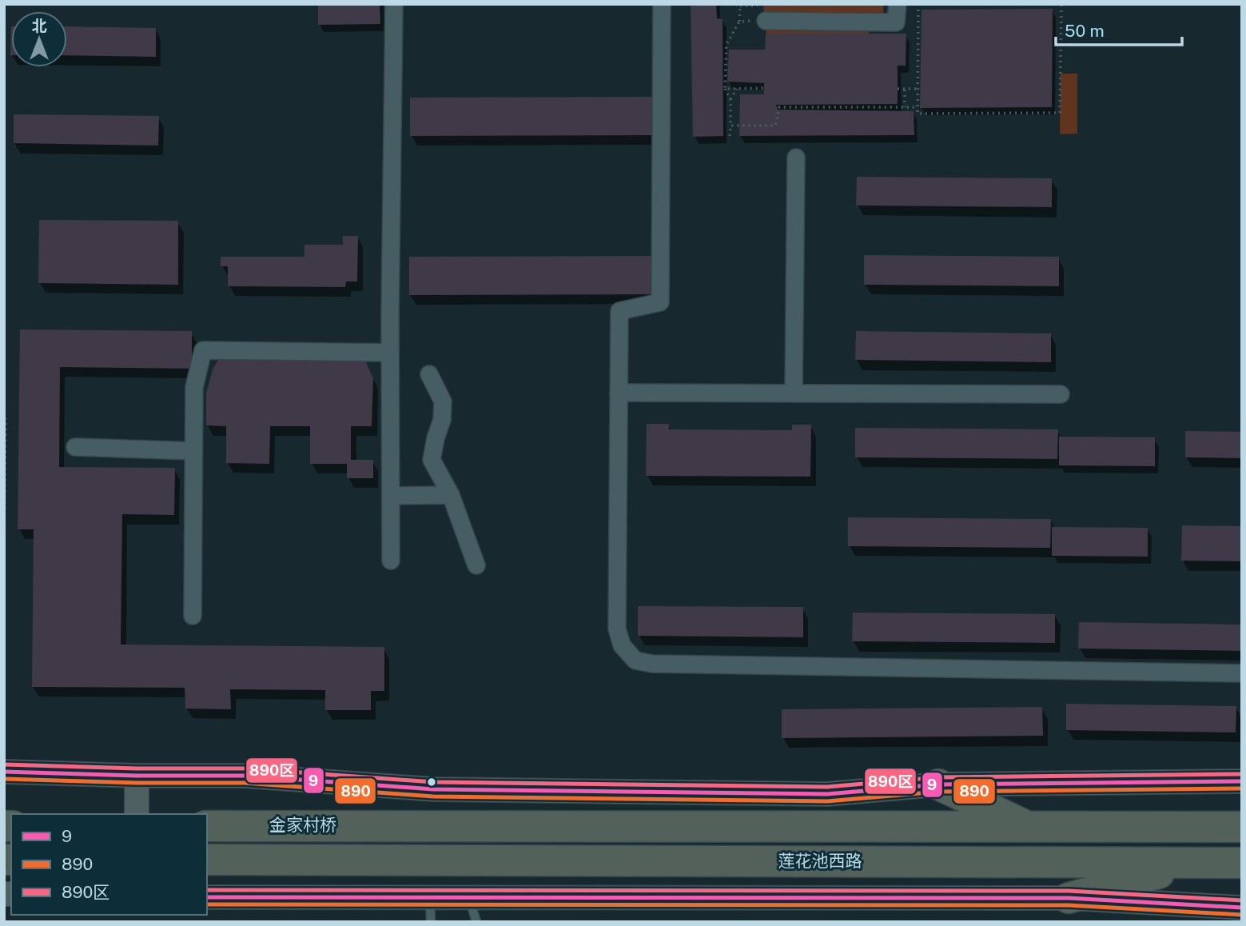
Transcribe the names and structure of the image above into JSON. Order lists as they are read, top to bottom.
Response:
{
  "streets": {
    "highway": ["金家村桥", "莲花池西路"]
  },
  "crossings": [
    ["金家村桥", "莲花池西路"]
  ],
  "lines": ["transit line 890区", "transit line 9", "transit line 890"],
  "legend": ["9", "890", "890区"],
  "scale_bar": "50 m",
  "north": "top"
}
